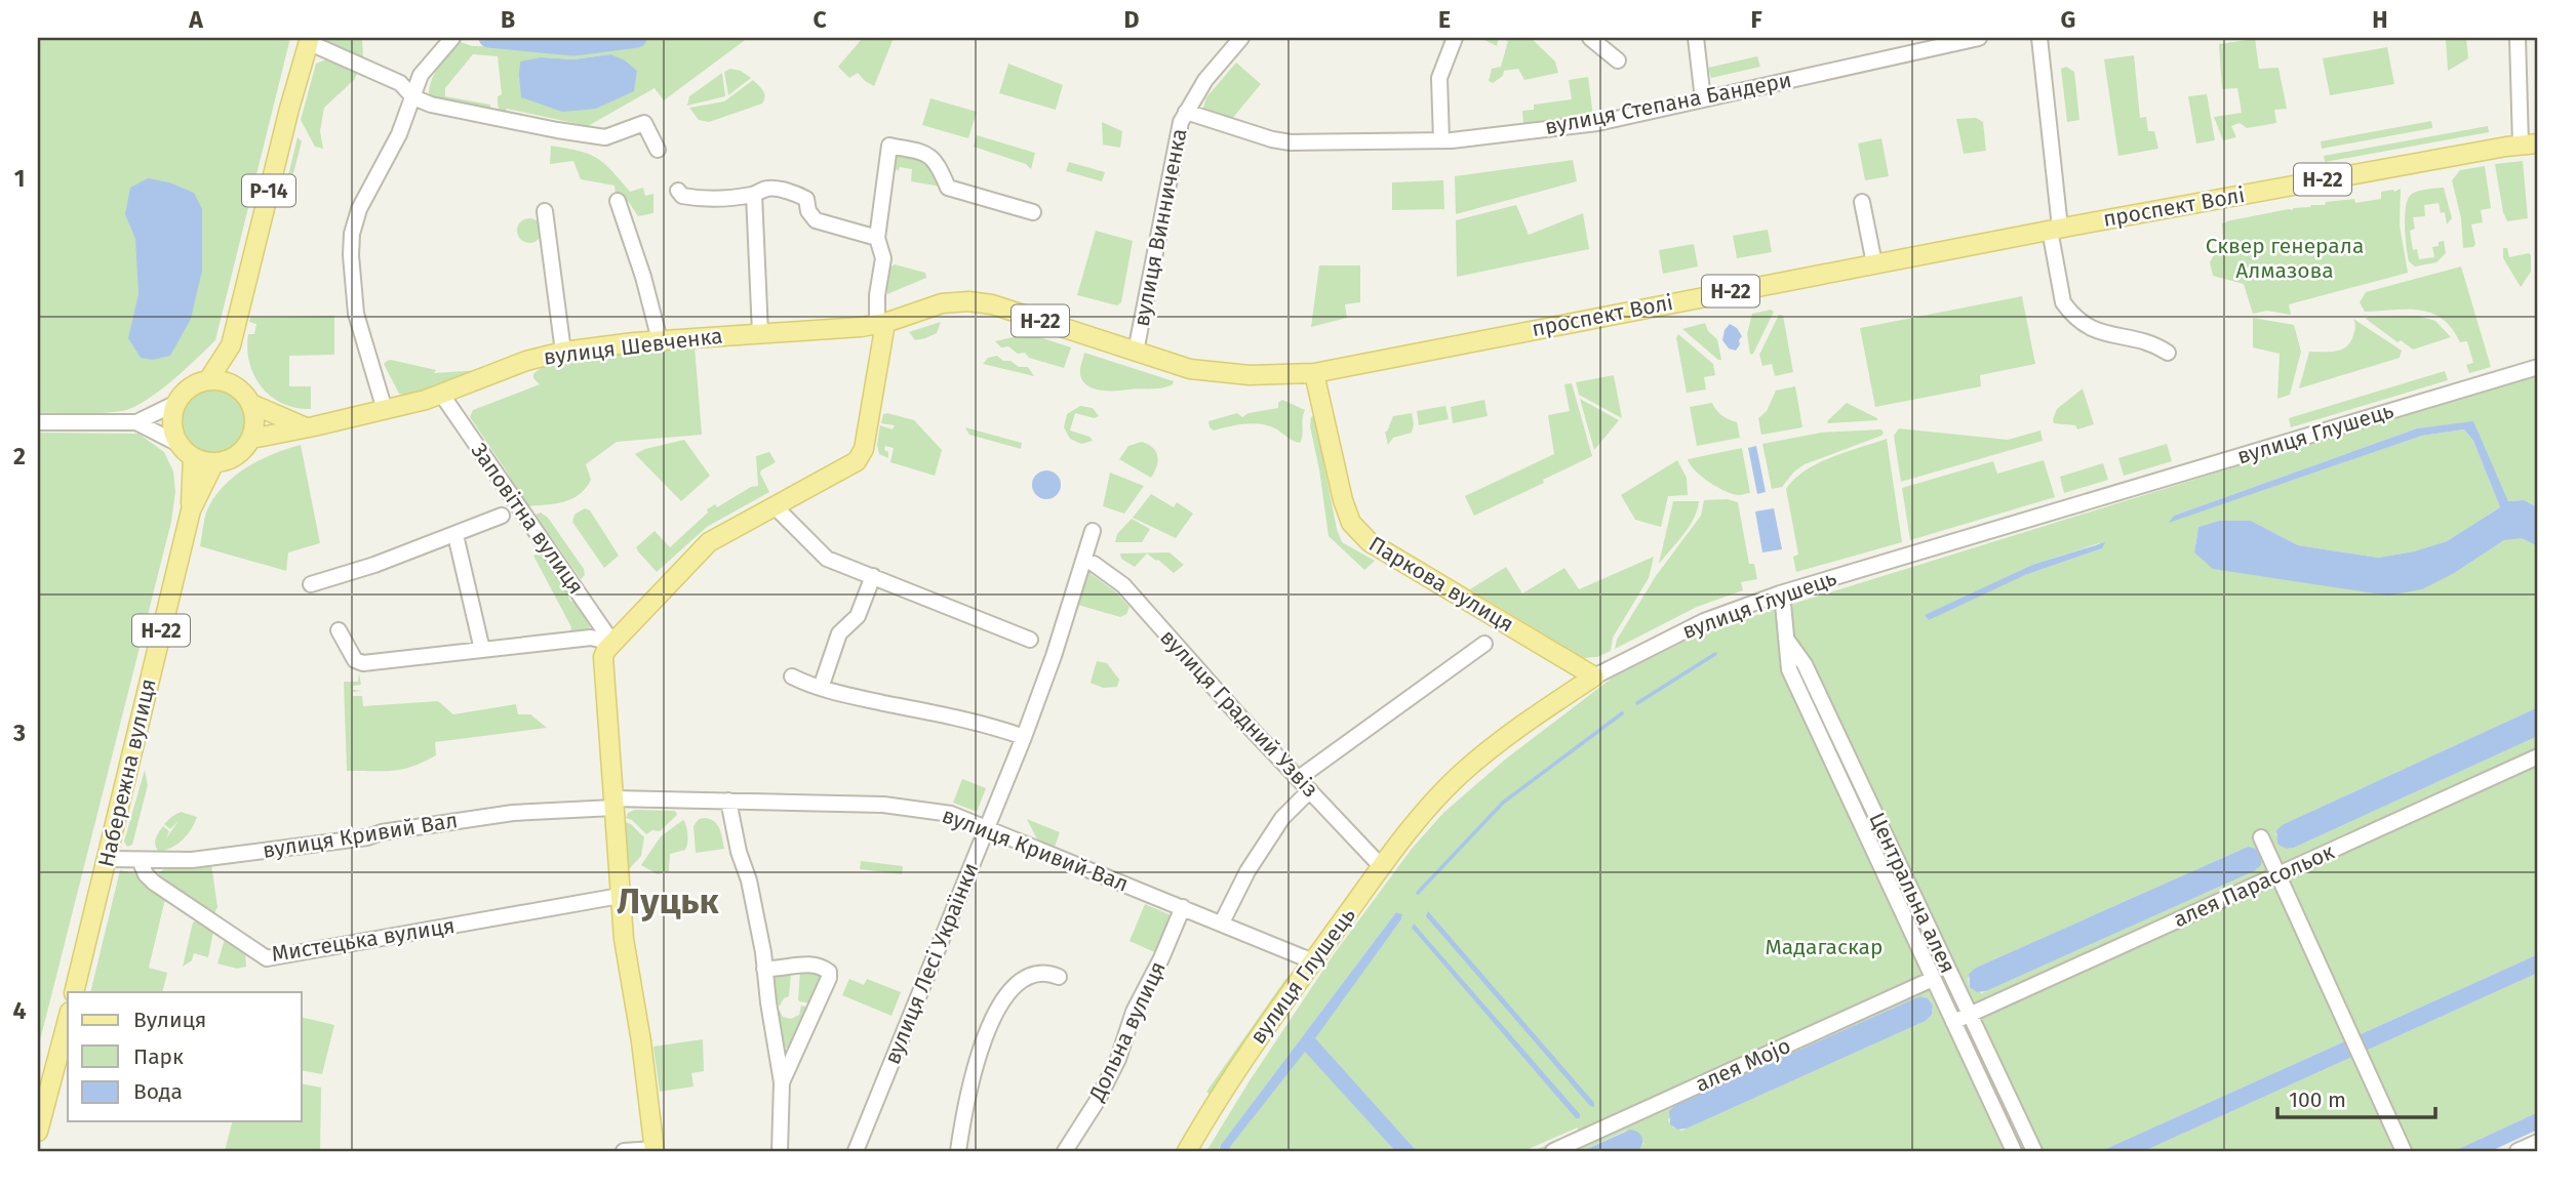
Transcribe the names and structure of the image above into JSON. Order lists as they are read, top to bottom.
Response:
{
  "streets": {
    "main road": [
      "Н-22",
      "Р-14",
      "проспект Волі",
      "вулиця Шевченка",
      "вулиця Глушець",
      "Паркова вулиця",
      "Набережна вулиця"
    ],
    "street": [
      "вулиця Степана Бандери",
      "вулиця Винниченка",
      "Заповітна вулиця",
      "вулиця Градний Узвіз",
      "вулиця Кривий Вал",
      "алея Парасольок",
      "Центральна алея",
      "Мистецька вулиця",
      "вулиця Лесі Українки",
      "Дольна вулиця",
      "алея Mojo"
    ]
  },
  "crossings": [
    ["вулиця Степана Бандери", "вулиця Винниченка"],
    ["Н-22", "Р-14"],
    ["Н-22", "вулиця Шевченка"],
    ["Н-22", "Набережна вулиця"],
    ["Р-14", "вулиця Шевченка"],
    ["Р-14", "Набережна вулиця"],
    ["проспект Волі", "вулиця Винниченка"],
    ["проспект Волі", "вулиця Шевченка"],
    ["проспект Волі", "Паркова вулиця"],
    ["вулиця Шевченка", "Заповітна вулиця"],
    ["вулиця Шевченка", "Набережна вулиця"],
    ["вулиця Глушець", "Паркова вулиця"],
    ["вулиця Глушець", "вулиця Градний Узвіз"],
    ["вулиця Глушець", "вулиця Кривий Вал"],
    ["Набережна вулиця", "вулиця Кривий Вал"],
    ["вулиця Кривий Вал", "Мистецька вулиця"],
    ["вулиця Кривий Вал", "вулиця Лесі Українки"],
    ["вулиця Кривий Вал", "Дольна вулиця"],
    ["алея Парасольок", "Центральна алея"],
    ["Центральна алея", "алея Mojo"]
  ],
  "districts": ["Луцьк"],
  "parks": ["Сквер генерала Алмазова", "Мадагаскар"],
  "legend": ["Вулиця", "Парк", "Вода"],
  "scale_bar": "100 m",
  "grid": {
    "columns": [
      "A",
      "B",
      "C",
      "D",
      "E",
      "F",
      "G",
      "H"
    ],
    "rows": [
      "1",
      "2",
      "3",
      "4"
    ]
  }
}
